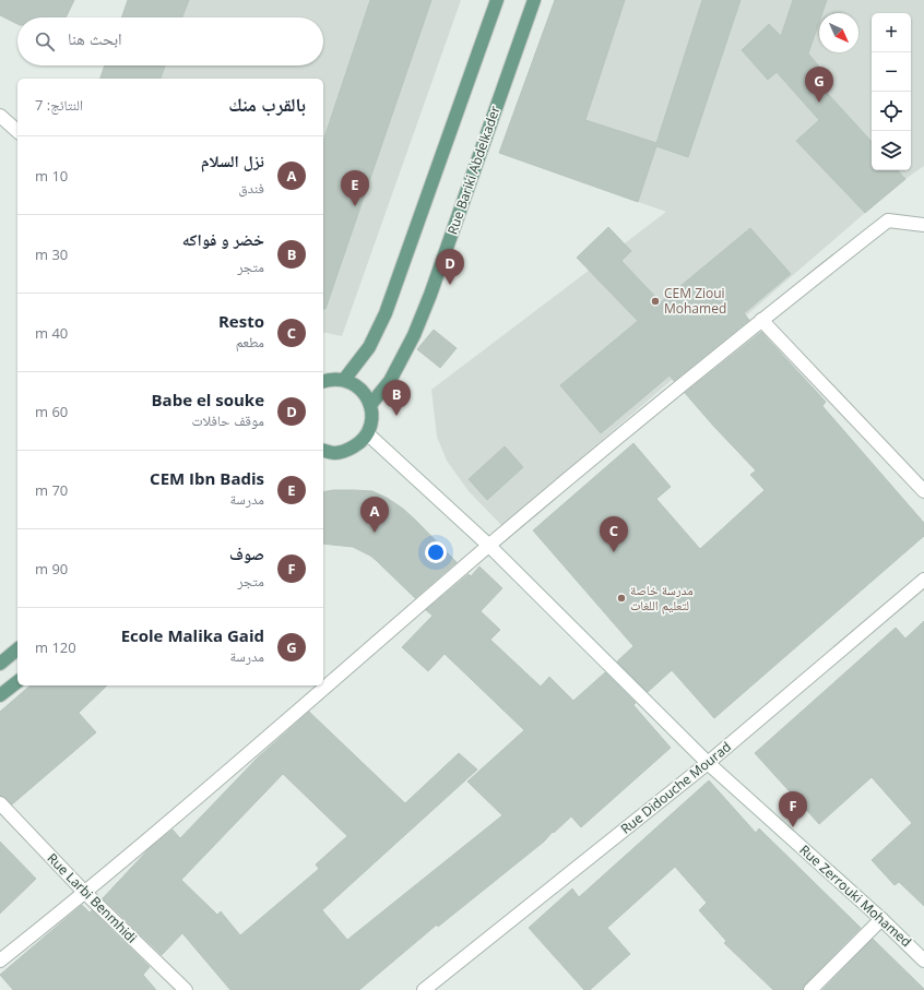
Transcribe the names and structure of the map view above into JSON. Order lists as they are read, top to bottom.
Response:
{
  "streets": {
    "main road": ["Rue Bariki Abdelkader"],
    "street": ["Rue Didouche Mourad", "Rue Zerrouki Mohamed", "Rue Larbi Benmhidi"]
  },
  "crossings": [
    ["Rue Didouche Mourad", "Rue Zerrouki Mohamed"]
  ],
  "places": ["CEM Zioui Mohamed", "مدرسة خاصة لتعليم اللغات"],
  "north": "bottom right",
  "page": {
    "map_buttons": ["+", "−"],
    "search": "ابحث هنا",
    "pins": [
      "G",
      "E",
      "D",
      "B",
      "A",
      "C",
      "F"
    ],
    "heading": ["بالقرب منك", "النتائج: 7"],
    "list": [
      {
        "mark": "A",
        "name": "نزل السلام",
        "note": "فندق",
        "value": "10 m"
      },
      {
        "mark": "B",
        "name": "خضر و فواكه",
        "note": "متجر",
        "value": "30 m"
      },
      {
        "mark": "C",
        "name": "Resto",
        "note": "مطعم",
        "value": "40 m"
      },
      {
        "mark": "D",
        "name": "Babe el souke",
        "note": "موقف حافلات",
        "value": "60 m"
      },
      {
        "mark": "E",
        "name": "CEM Ibn Badis",
        "note": "مدرسة",
        "value": "70 m"
      },
      {
        "mark": "F",
        "name": "صوف",
        "note": "متجر",
        "value": "90 m"
      },
      {
        "mark": "G",
        "name": "Ecole Malika Gaid",
        "note": "مدرسة",
        "value": "120 m"
      }
    ]
  }
}
